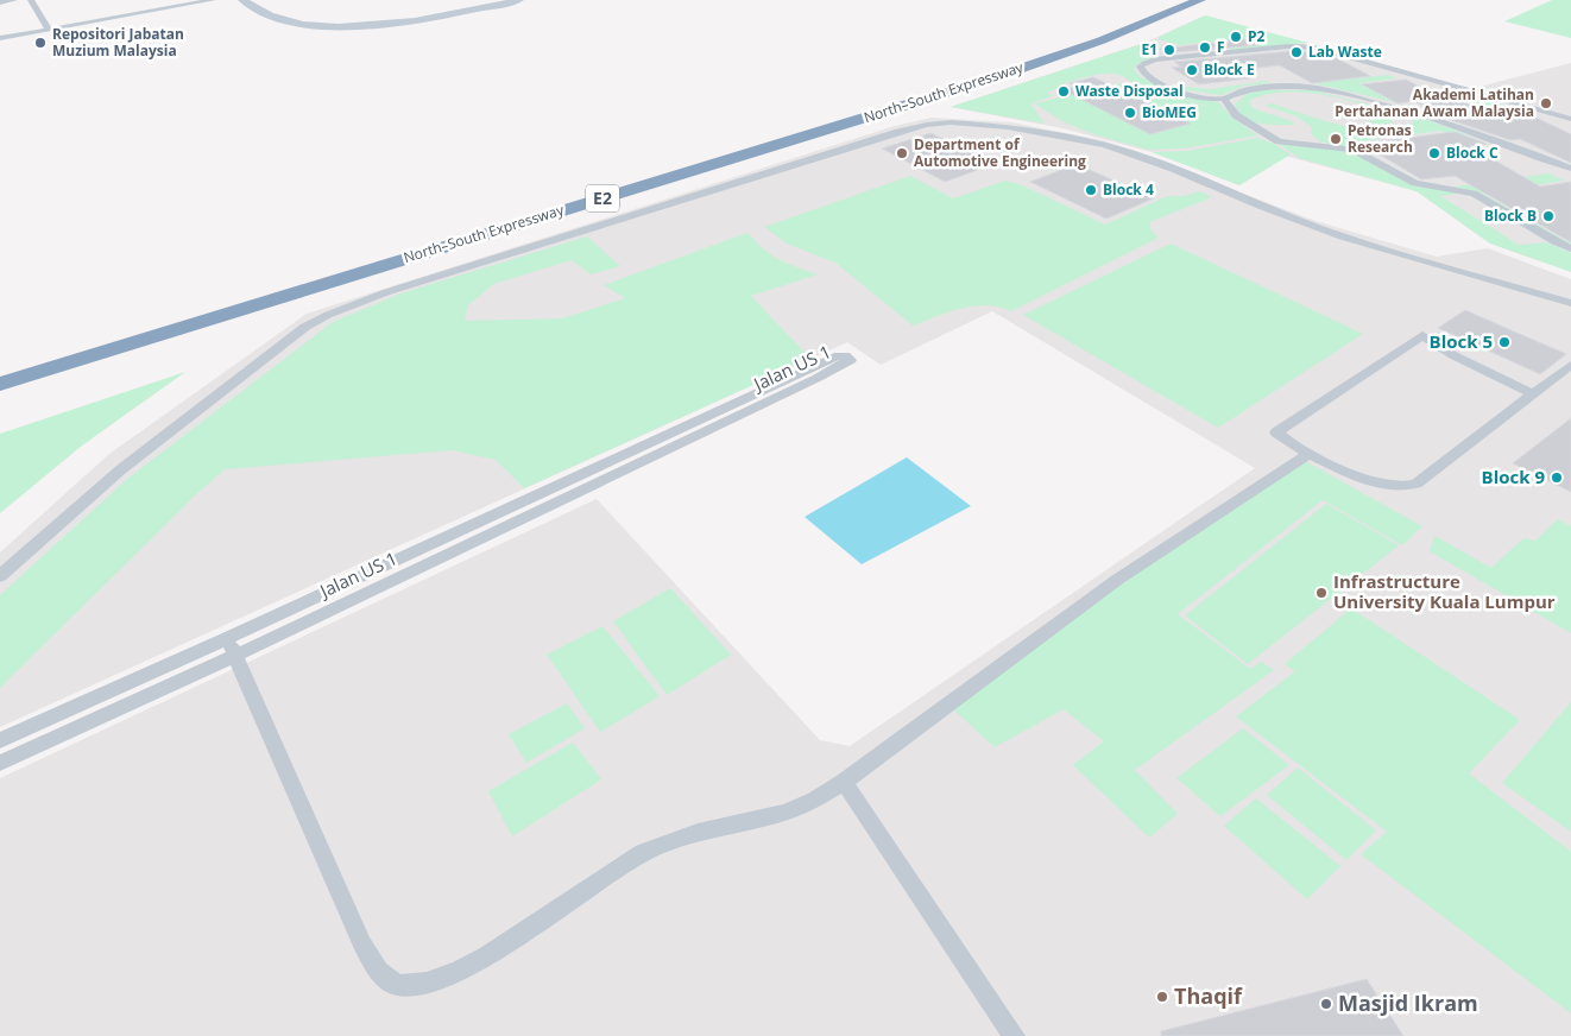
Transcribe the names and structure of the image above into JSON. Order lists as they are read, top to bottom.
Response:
{
  "streets": {
    "highway": ["North–South Expressway", "E2"],
    "street": ["Jalan US 1"]
  },
  "places": [
    "P2",
    "Repositori Jabatan Muzium Malaysia",
    "F",
    "E1",
    "Lab Waste",
    "Block E",
    "Waste Disposal",
    "Akademi Latihan Pertahanan Awam Malaysia",
    "BioMEG",
    "Petronas Research",
    "Department of Automotive Engineering",
    "Block C",
    "Block 4",
    "Block B",
    "Block 5",
    "Block 9",
    "Infrastructure University Kuala Lumpur",
    "Thaqif",
    "Masjid Ikram"
  ]
}
